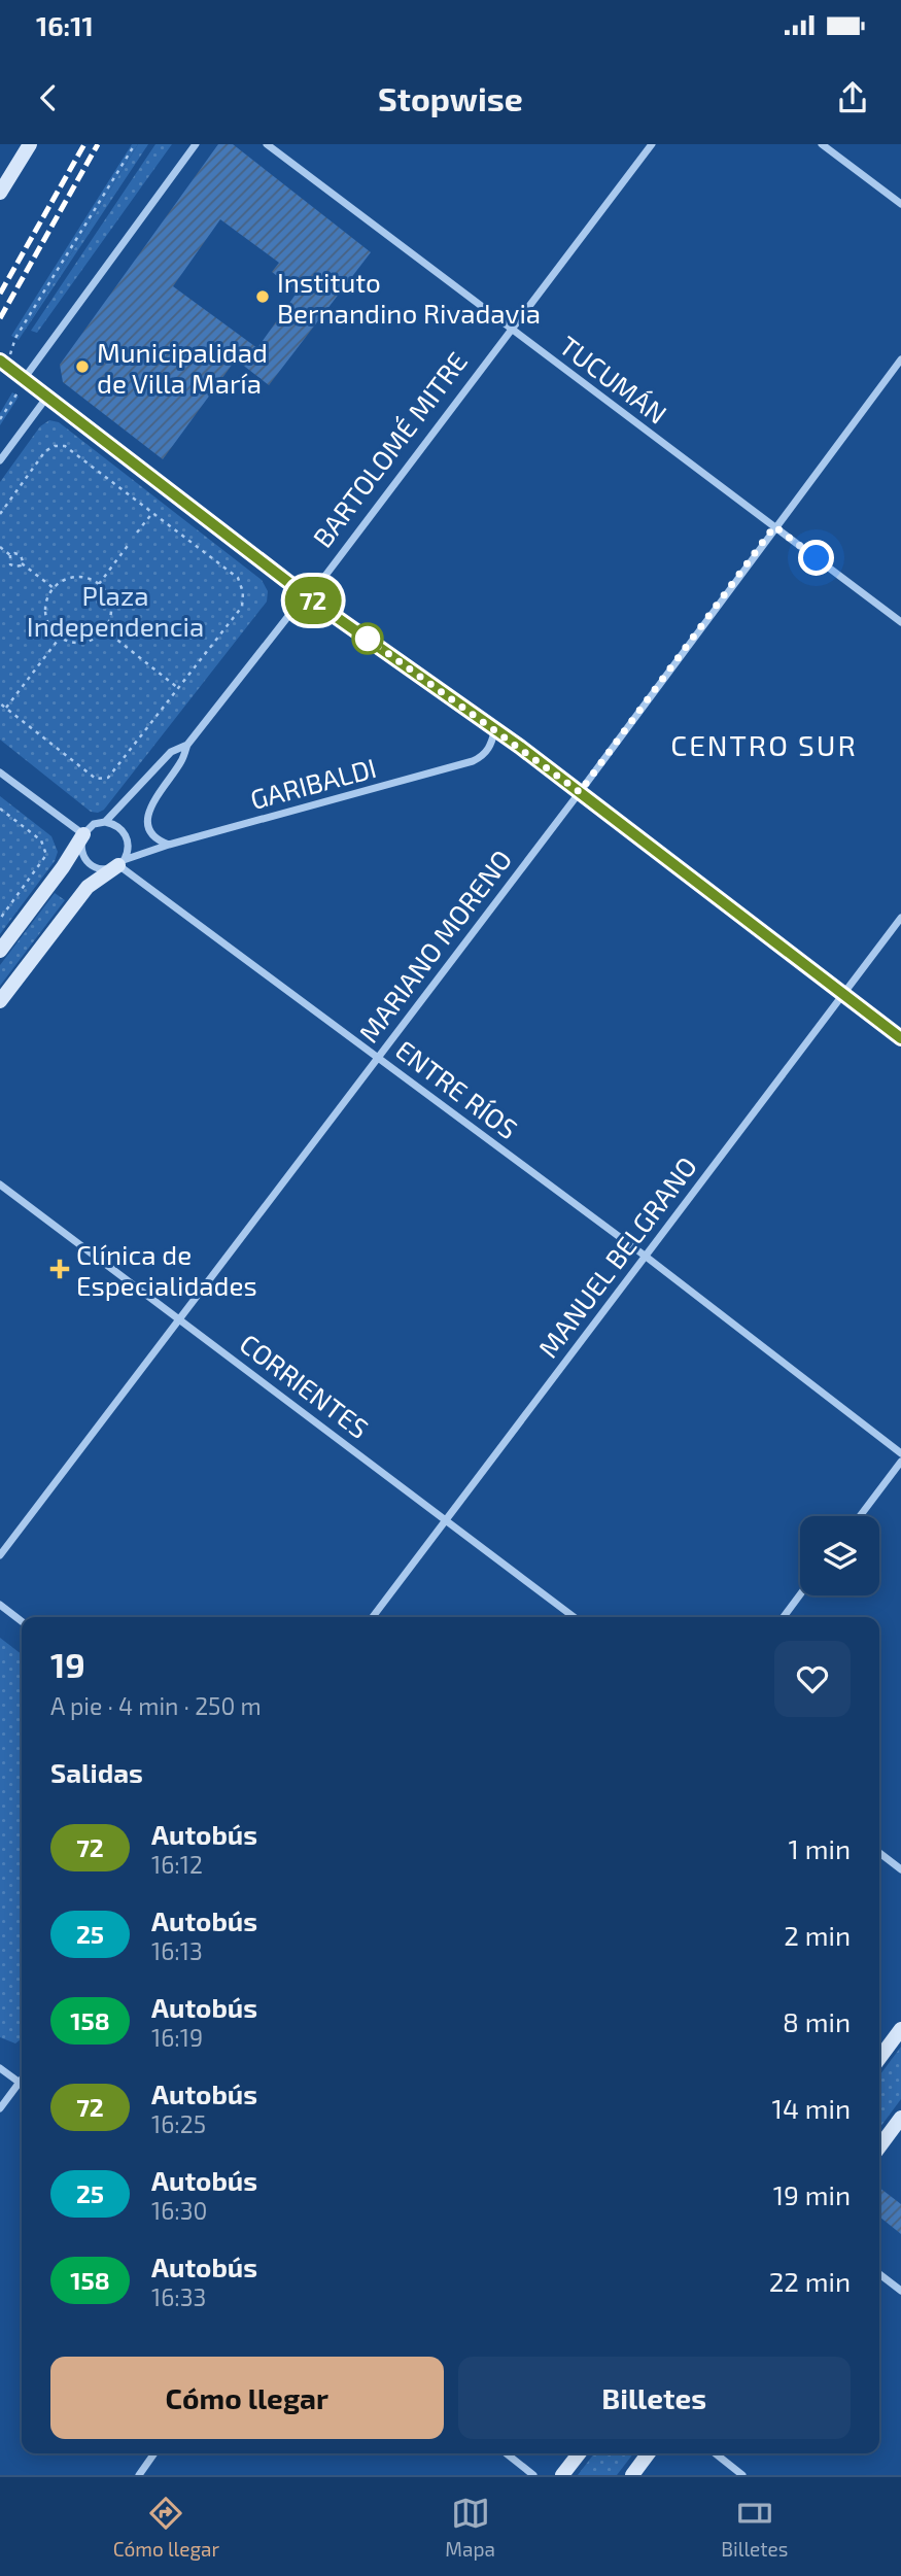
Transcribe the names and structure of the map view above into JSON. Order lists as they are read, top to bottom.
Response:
{
  "streets": {
    "main road": ["BARTOLOMÉ MITRE"],
    "street": [
      "TUCUMÁN",
      "GARIBALDI",
      "MARIANO MORENO",
      "ENTRE RÍOS",
      "MANUEL BELGRANO",
      "CORRIENTES"
    ]
  },
  "crossings": [
    ["TUCUMÁN", "BARTOLOMÉ MITRE"],
    ["TUCUMÁN", "MARIANO MORENO"],
    ["BARTOLOMÉ MITRE", "GARIBALDI"],
    ["BARTOLOMÉ MITRE", "ENTRE RÍOS"],
    ["GARIBALDI", "ENTRE RÍOS"],
    ["MARIANO MORENO", "ENTRE RÍOS"],
    ["MARIANO MORENO", "CORRIENTES"],
    ["ENTRE RÍOS", "MANUEL BELGRANO"],
    ["MANUEL BELGRANO", "CORRIENTES"]
  ],
  "districts": ["CENTRO SUR"],
  "parks": ["Plaza Independencia"],
  "places": {
    "other": ["Instituto Bernandino Rivadavia", "Municipalidad de Villa María"],
    "health": ["Clínica de Especialidades"]
  },
  "lines": ["bus line 72"],
  "page": {
    "status": "16:11",
    "header": "Stopwise",
    "on_map": "72",
    "heading": [
      ["19", "A pie · 4 min · 250 m"],
      "Salidas"
    ],
    "list": [
      {
        "mark": "72",
        "name": "Autobús",
        "note": "16:12",
        "value": "1 min"
      },
      {
        "mark": "25",
        "name": "Autobús",
        "note": "16:13",
        "value": "2 min"
      },
      {
        "mark": "158",
        "name": "Autobús",
        "note": "16:19",
        "value": "8 min"
      },
      {
        "mark": "72",
        "name": "Autobús",
        "note": "16:25",
        "value": "14 min"
      },
      {
        "mark": "25",
        "name": "Autobús",
        "note": "16:30",
        "value": "19 min"
      },
      {
        "mark": "158",
        "name": "Autobús",
        "note": "16:33",
        "value": "22 min"
      }
    ],
    "buttons": ["Cómo llegar", "Billetes"],
    "tabs": ["Cómo llegar", "Mapa", "Billetes"]
  }
}
